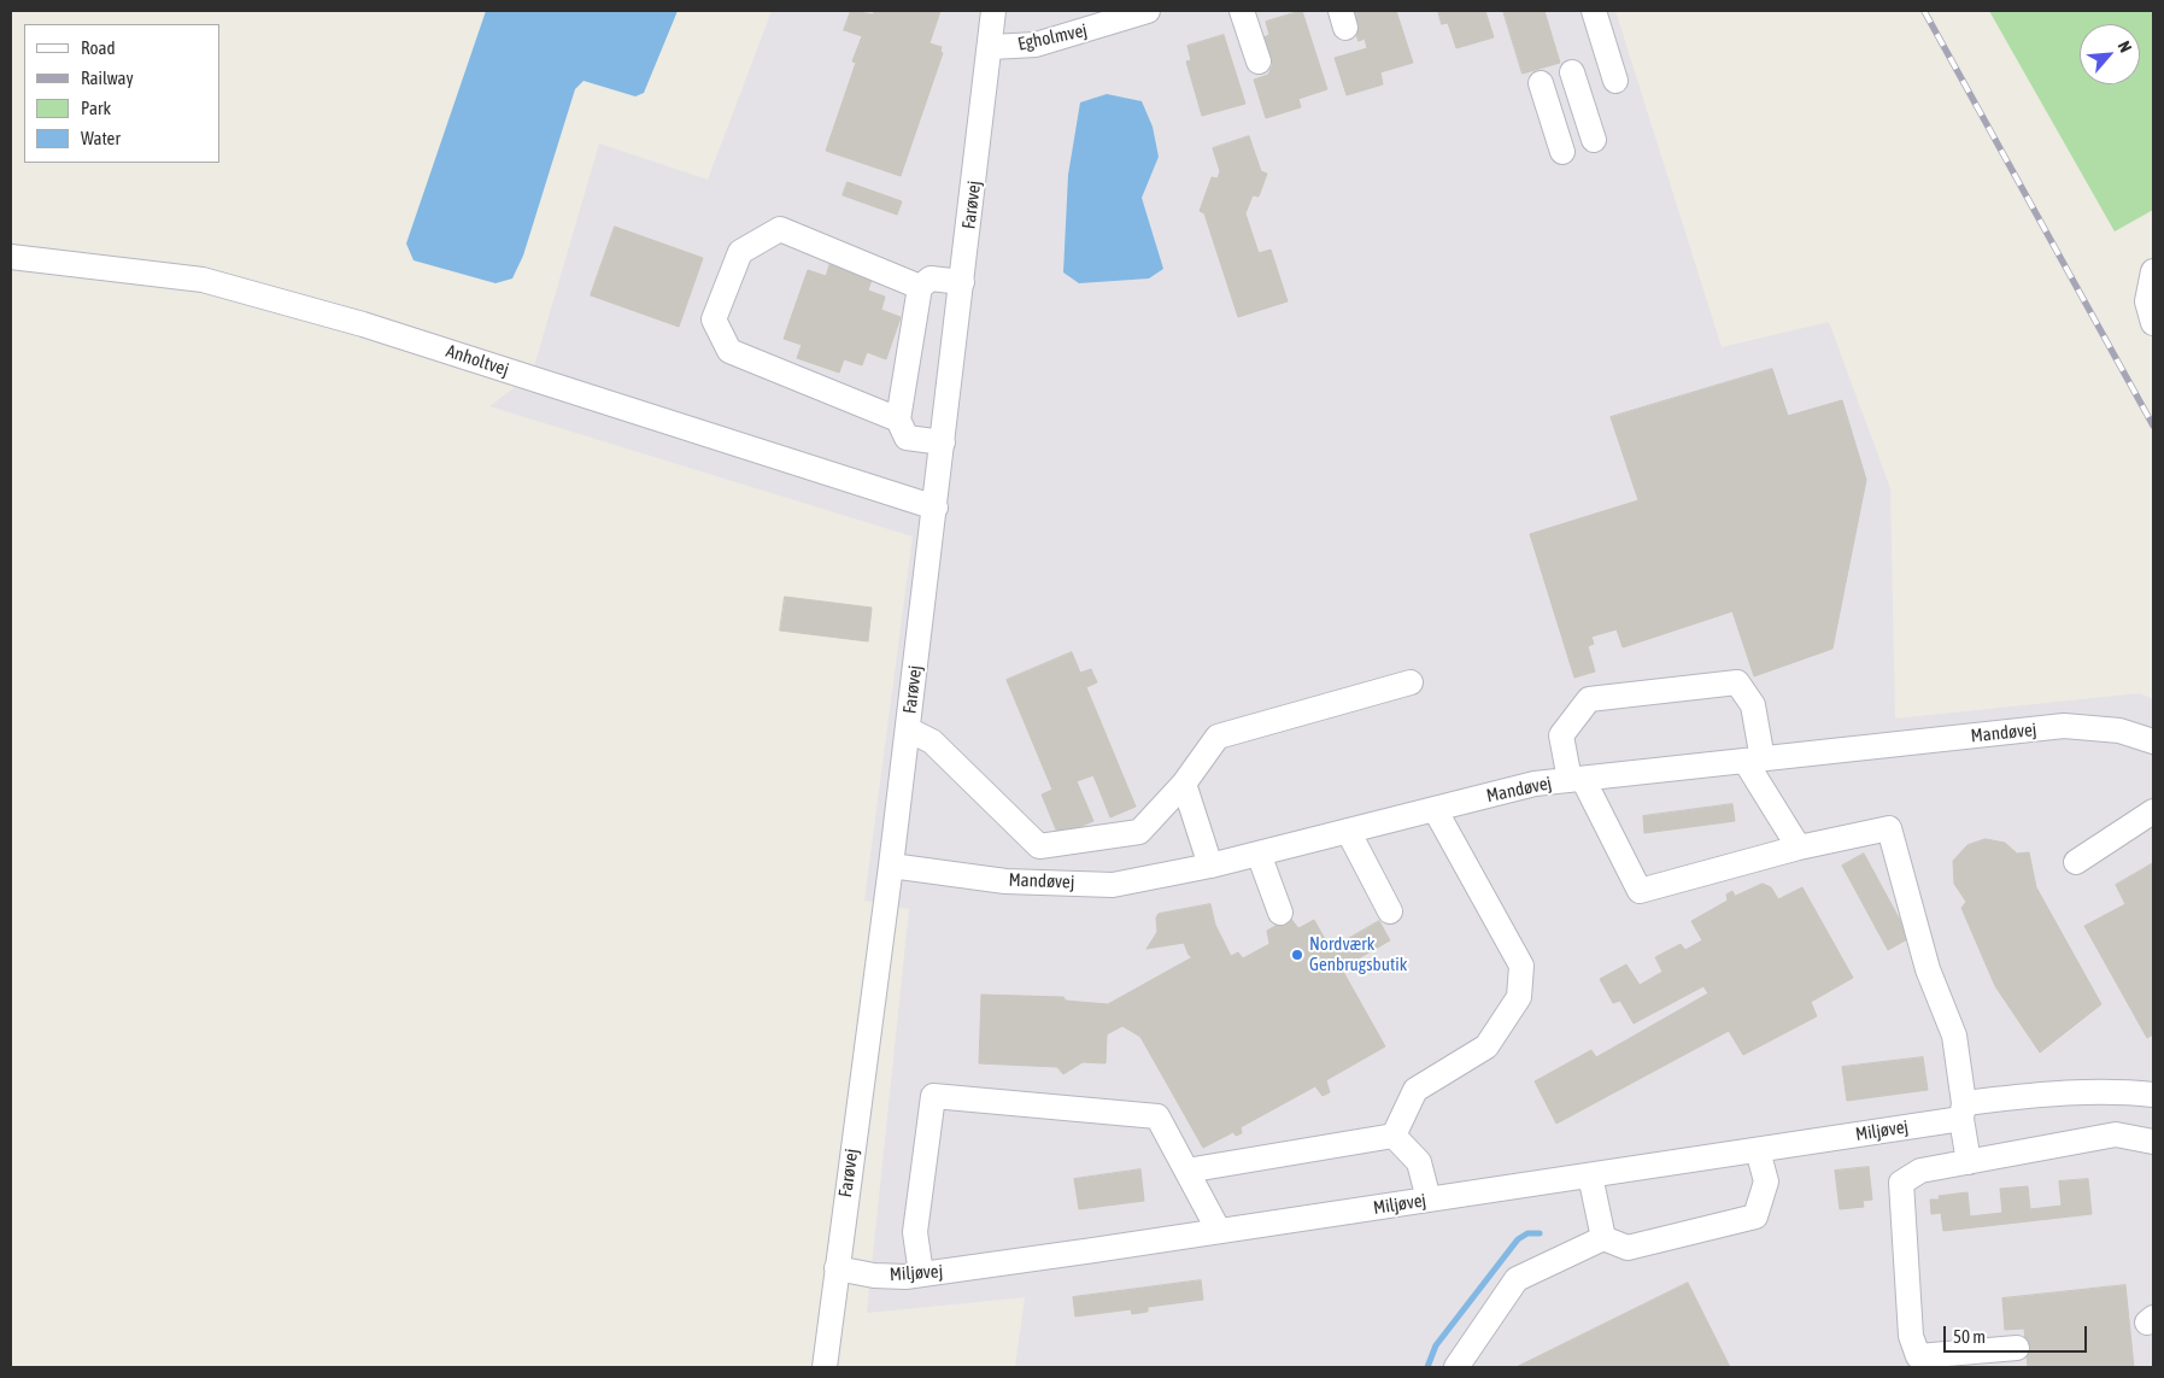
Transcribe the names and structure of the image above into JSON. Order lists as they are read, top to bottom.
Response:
{
  "streets": {
    "street": [
      "Egholmvej",
      "Farøvej",
      "Anholtvej",
      "Mandøvej",
      "Miljøvej"
    ]
  },
  "crossings": [
    ["Egholmvej", "Farøvej"],
    ["Farøvej", "Anholtvej"],
    ["Farøvej", "Mandøvej"],
    ["Farøvej", "Miljøvej"]
  ],
  "places": ["Nordværk Genbrugsbutik"],
  "legend": [
    "Road",
    "Railway",
    "Park",
    "Water"
  ],
  "scale_bar": "50 m",
  "north": "top right"
}
